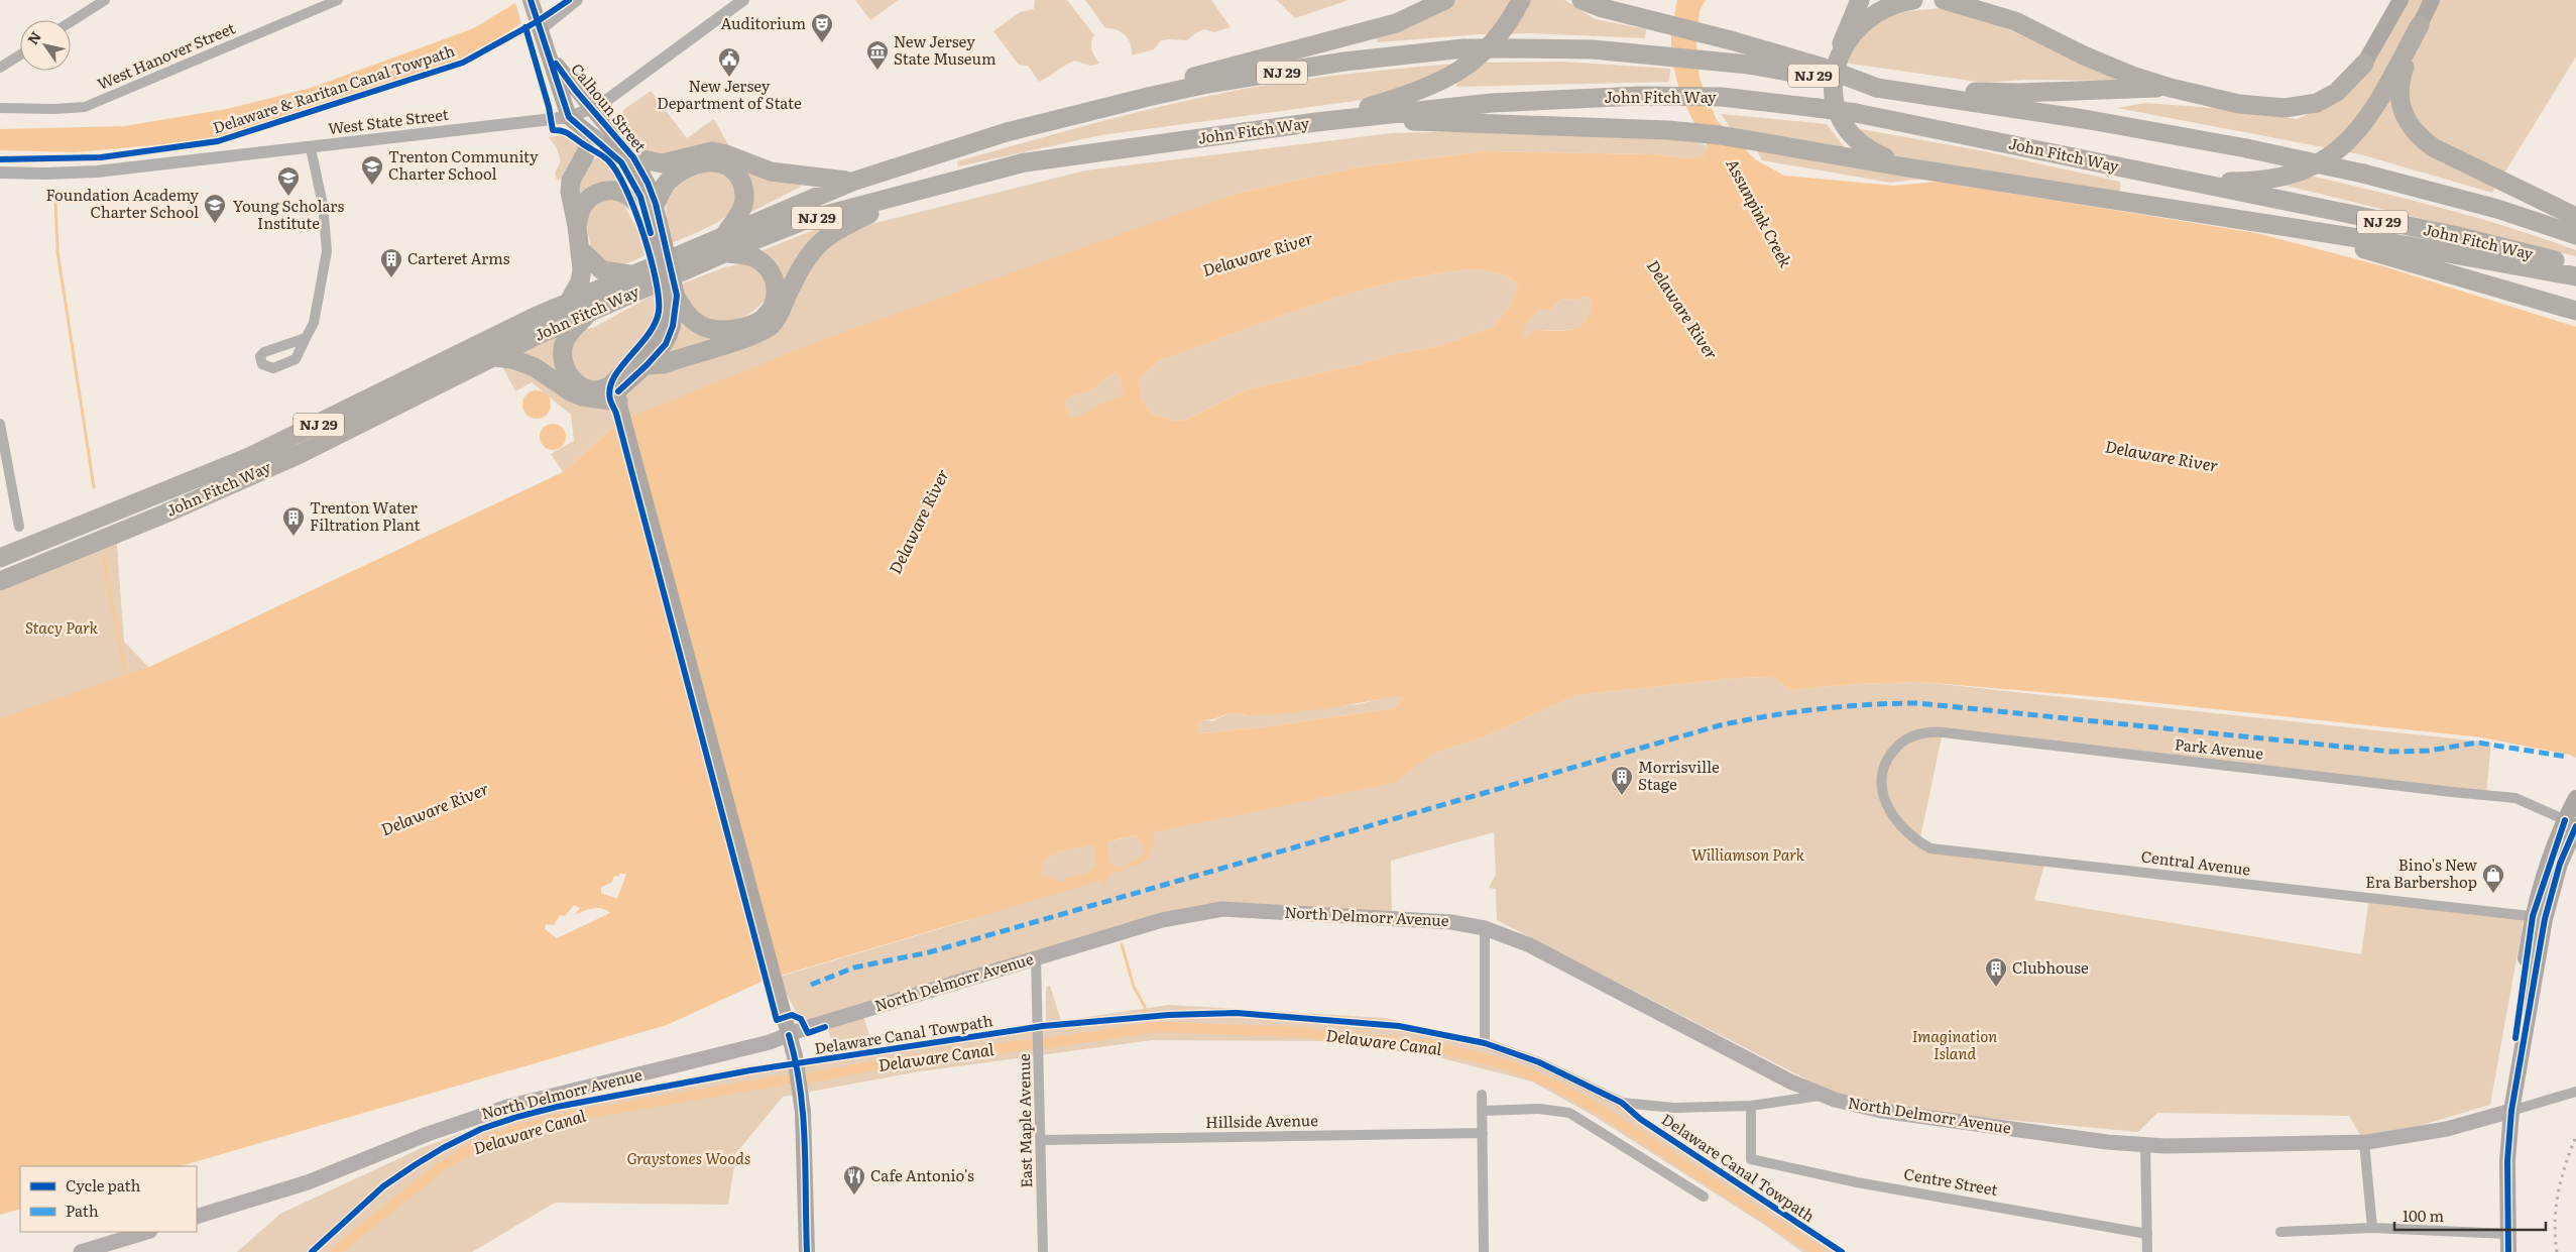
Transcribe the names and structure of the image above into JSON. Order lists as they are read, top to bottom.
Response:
{
  "streets": {
    "highway": ["NJ 29", "John Fitch Way"],
    "main road": ["Calhoun Street", "North Delmorr Avenue"],
    "street": [
      "West Hanover Street",
      "West State Street",
      "Park Avenue",
      "Central Avenue",
      "East Maple Avenue",
      "Hillside Avenue",
      "Centre Street"
    ],
    "cycle path": ["Delaware & Raritan Canal Towpath", "Delaware Canal Towpath"]
  },
  "crossings": [
    ["NJ 29", "John Fitch Way"],
    ["Calhoun Street", "West State Street"],
    ["Park Avenue", "Central Avenue"],
    ["North Delmorr Avenue", "East Maple Avenue"],
    ["East Maple Avenue", "Hillside Avenue"]
  ],
  "water": ["Assunpink Creek", "Delaware River", "Delaware Canal"],
  "parks": [
    "Stacy Park",
    "Williamson Park",
    "Imagination Island",
    "Graystones Woods"
  ],
  "places": {
    "theatre": ["Auditorium"],
    "museum": ["New Jersey State Museum"],
    "public building": ["New Jersey Department of State"],
    "school or university": ["Trenton Community Charter School", "Young Scholars Institute", "Foundation Academy Charter School"],
    "building": [
      "Carteret Arms",
      "Trenton Water Filtration Plant",
      "Morrisville Stage",
      "Clubhouse"
    ],
    "shop": ["Bino's New Era Barbershop"],
    "restaurant": ["Cafe Antonio's"]
  },
  "legend": ["Cycle path", "Path"],
  "scale_bar": "100 m",
  "north": "top left"
}
